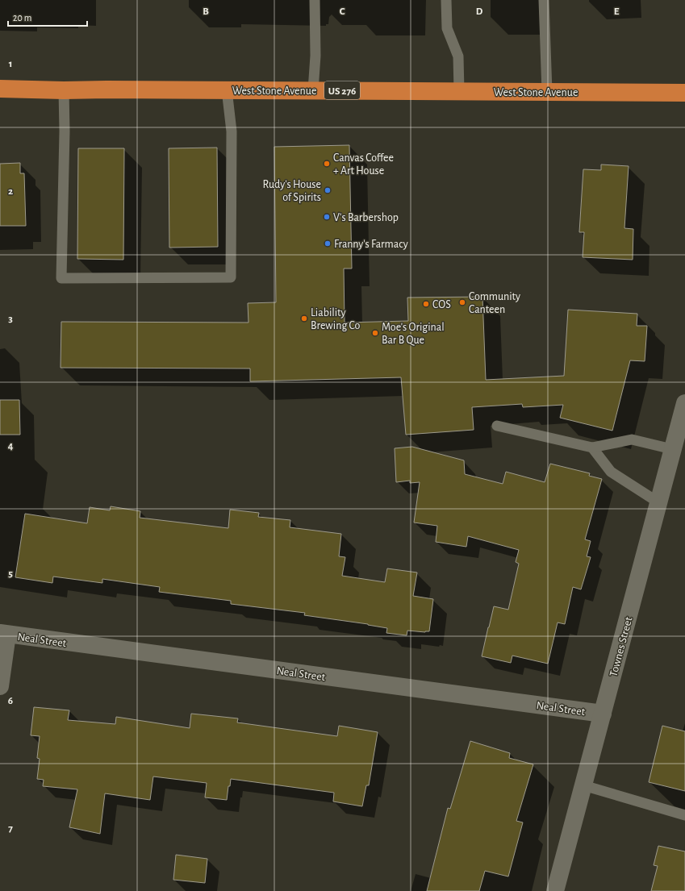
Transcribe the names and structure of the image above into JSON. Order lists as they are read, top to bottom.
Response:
{
  "streets": {
    "highway": ["West Stone Avenue", "US 276"],
    "street": ["Neal Street", "Townes Street"]
  },
  "crossings": [
    ["Neal Street", "Townes Street"]
  ],
  "places": [
    "Canvas Coffee + Art House",
    "Rudy's House of Spirits",
    "V's Barbershop",
    "Franny's Farmacy",
    "Community Canteen",
    "COS",
    "Liability Brewing Co",
    "Moe's Original Bar B Que"
  ],
  "scale_bar": "20 m",
  "grid": {
    "columns": [
      "B",
      "C",
      "D",
      "E"
    ],
    "rows": [
      "1",
      "2",
      "3",
      "4",
      "5",
      "6",
      "7"
    ]
  }
}
